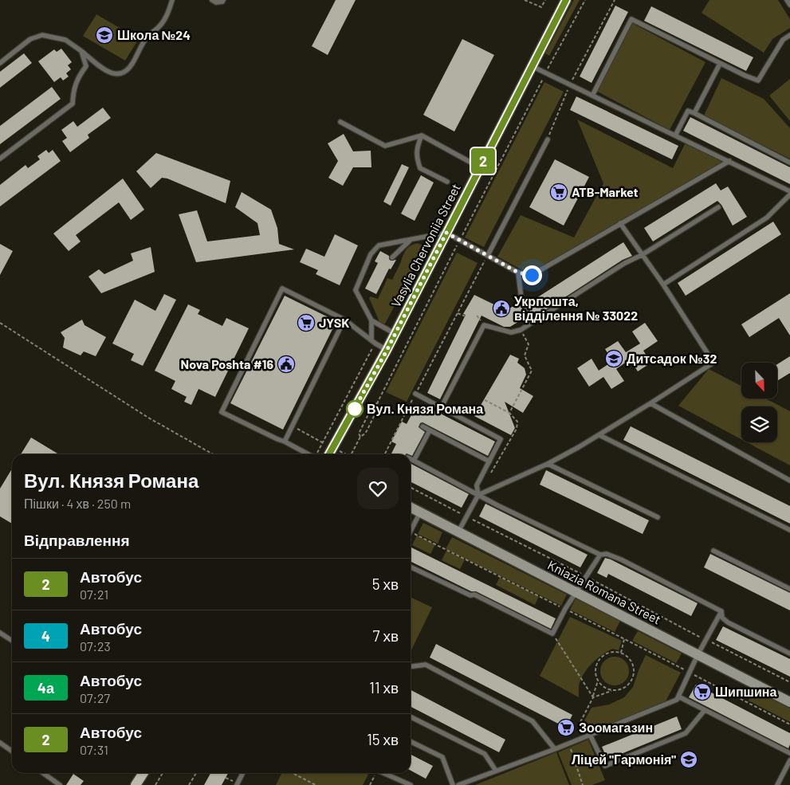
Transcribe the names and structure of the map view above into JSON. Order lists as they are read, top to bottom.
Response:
{
  "streets": {
    "main road": ["Vasylia Chervoniia Street"],
    "street": ["Kniazia Romana Street"]
  },
  "places": {
    "school or university": ["Школа №24", "Дитсадок №32", "Ліцей \"Гармонія\""],
    "supermarket": [
      "ATB-Market",
      "JYSK",
      "Шипшина",
      "Зоомагазин"
    ],
    "public building": ["Укрпошта, відділення № 33022", "Nova Poshta #16"],
    "other": ["Вул. Князя Романа"]
  },
  "lines": ["bus line 2"],
  "north": "bottom right",
  "page": {
    "on_map": "2",
    "heading": [
      ["Вул. Князя Романа", "Пішки · 4 хв · 250 m"],
      "Відправлення"
    ],
    "list": [
      {
        "mark": "2",
        "name": "Автобус",
        "note": "07:21",
        "value": "5 хв"
      },
      {
        "mark": "4",
        "name": "Автобус",
        "note": "07:23",
        "value": "7 хв"
      },
      {
        "mark": "4а",
        "name": "Автобус",
        "note": "07:27",
        "value": "11 хв"
      },
      {
        "mark": "2",
        "name": "Автобус",
        "note": "07:31",
        "value": "15 хв"
      }
    ]
  }
}
